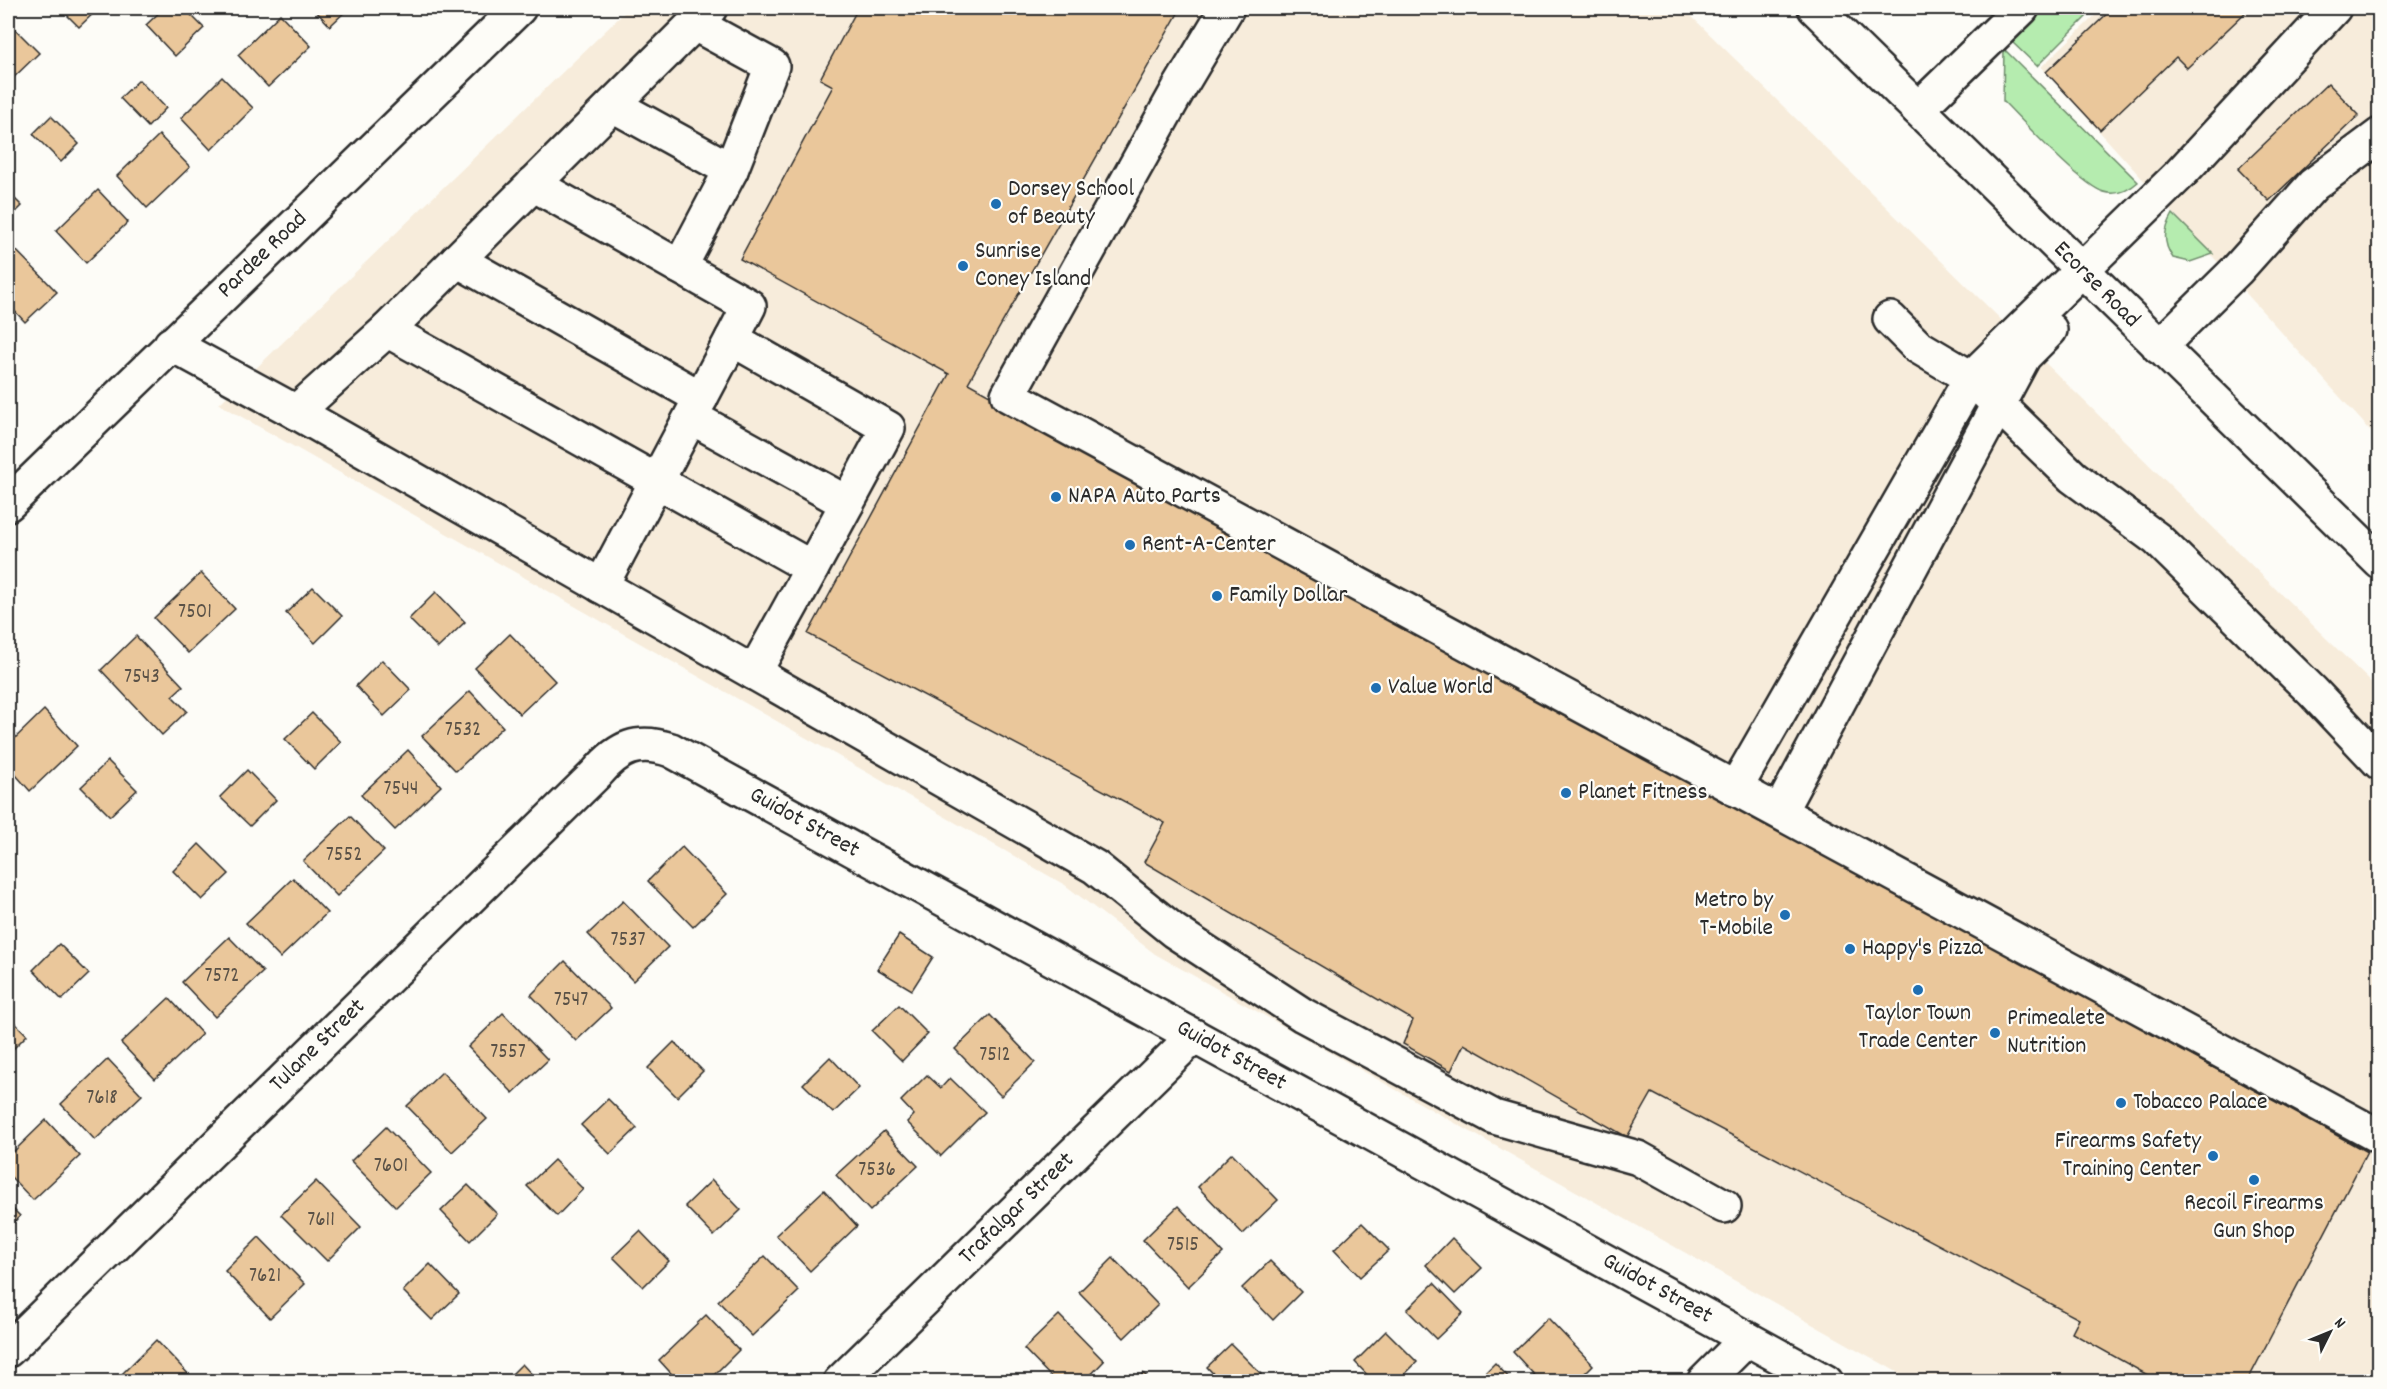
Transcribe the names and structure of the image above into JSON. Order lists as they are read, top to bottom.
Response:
{
  "streets": {
    "street": [
      "Pardee Road",
      "Ecorse Road",
      "Guidot Street",
      "Tulane Street",
      "Trafalgar Street"
    ]
  },
  "crossings": [
    ["Guidot Street", "Tulane Street"],
    ["Guidot Street", "Trafalgar Street"]
  ],
  "places": [
    "Dorsey School of Beauty",
    "Sunrise Coney Island",
    "NAPA Auto Parts",
    "Rent-A-Center",
    "Family Dollar",
    "Value World",
    "Planet Fitness",
    "Metro by T-Mobile",
    "Happy's Pizza",
    "Taylor Town Trade Center",
    "Primealete Nutrition",
    "Tobacco Palace",
    "Firearms Safety Training Center",
    "Recoil Firearms Gun Shop"
  ],
  "house_numbers": [
    "7501",
    "7543",
    "7532",
    "7544",
    "7552",
    "7537",
    "7572",
    "7547",
    "7557",
    "7512",
    "7618",
    "7601",
    "7536",
    "7611",
    "7515",
    "7621"
  ],
  "north": "top right"
}
